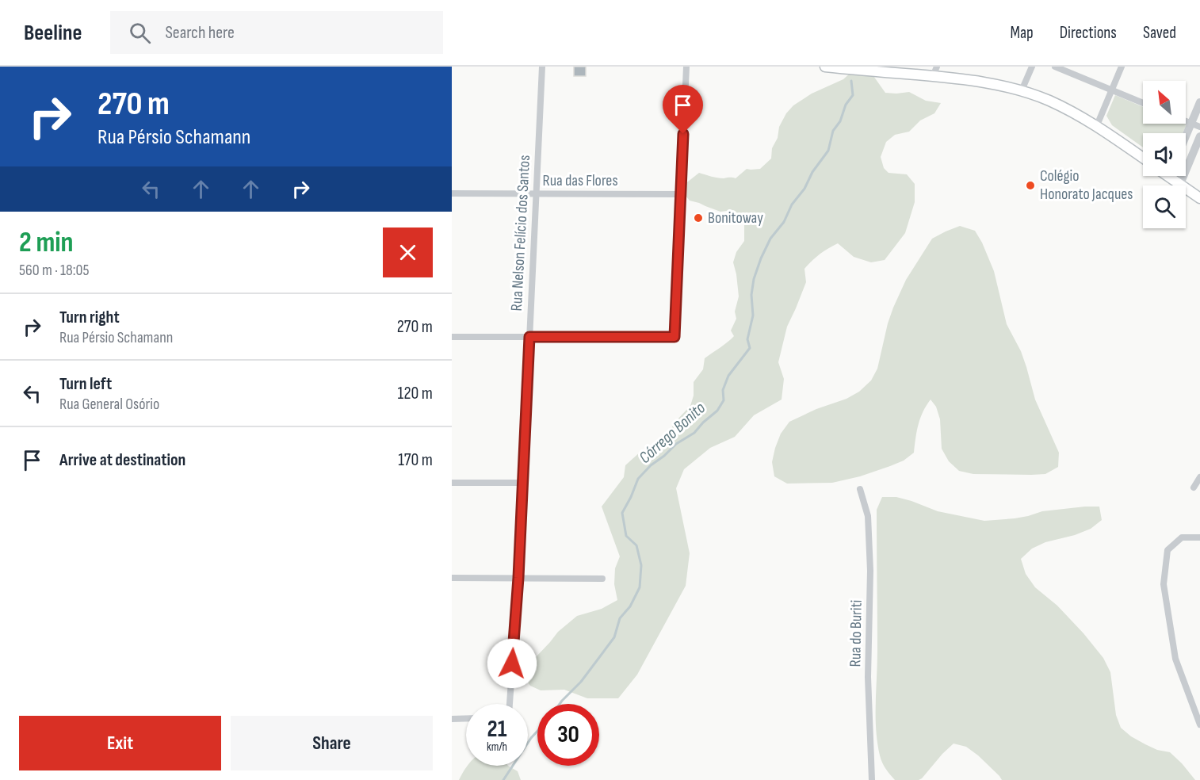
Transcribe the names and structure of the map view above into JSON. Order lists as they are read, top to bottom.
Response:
{
  "streets": {
    "street": ["Rua das Flores", "Rua Nelson Felício dos Santos", "Rua do Buriti"]
  },
  "crossings": [
    ["Rua das Flores", "Rua Nelson Felício dos Santos"]
  ],
  "water": ["Córrego Bonito"],
  "places": ["Colégio Honorato Jacques", "Bonitoway"],
  "north": "top left",
  "page": {
    "header": "Beeline",
    "search": "Search here",
    "nav": ["Map", "Directions", "Saved"],
    "turn": ["270 m", "Rua Pérsio Schamann"],
    "heading": ["2 min", "560 m · 18:05"],
    "list": [
      {
        "name": "Turn right",
        "note": "Rua Pérsio Schamann",
        "value": "270 m"
      },
      {
        "name": "Turn left",
        "note": "Rua General Osório",
        "value": "120 m"
      },
      {
        "name": "Arrive at destination",
        "value": "170 m"
      }
    ],
    "speed": "21 km/h",
    "limit": "30",
    "buttons": ["Exit", "Share"]
  }
}
